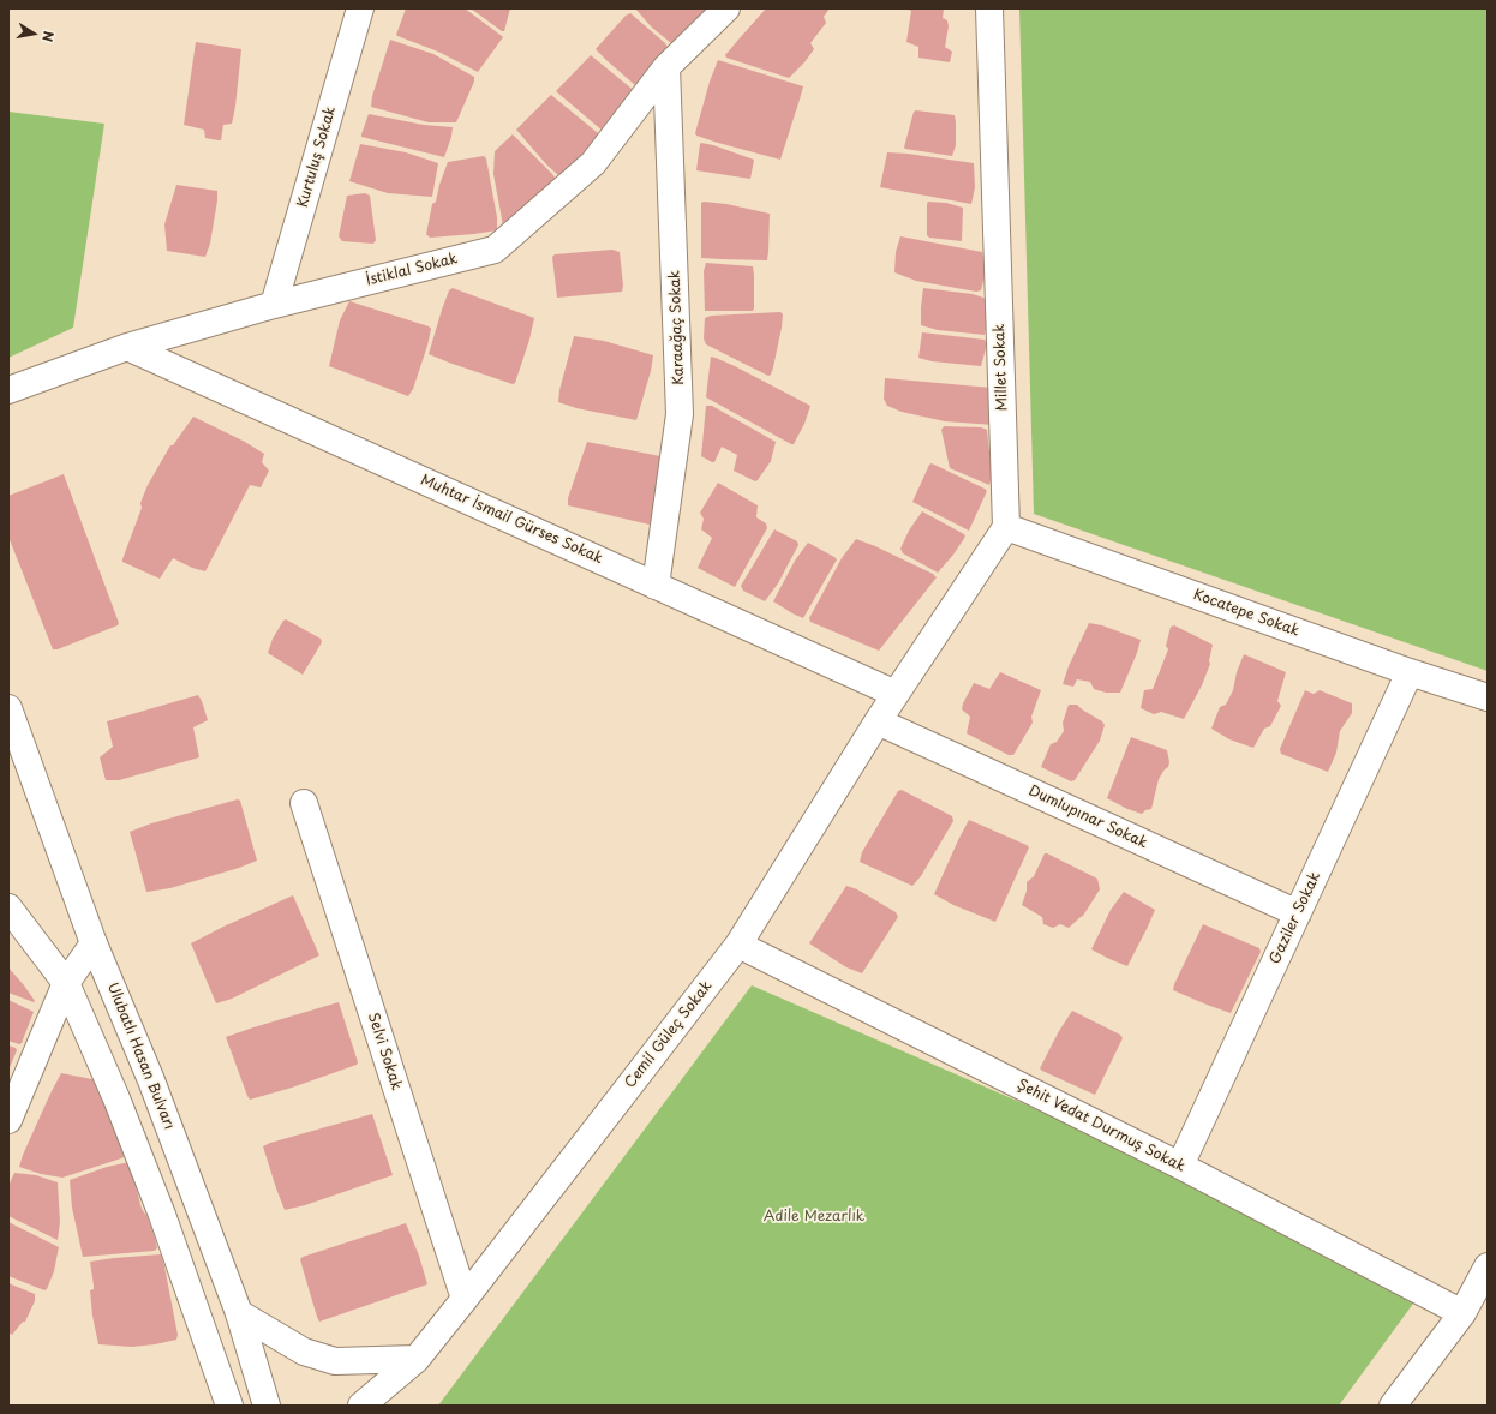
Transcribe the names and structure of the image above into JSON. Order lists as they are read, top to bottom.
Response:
{
  "streets": {
    "street": [
      "Kurtuluş Sokak",
      "İstiklal Sokak",
      "Karaağaç Sokak",
      "Millet Sokak",
      "Muhtar İsmail Gürses Sokak",
      "Kocatepe Sokak",
      "Dumlupınar Sokak",
      "Gaziler Sokak",
      "Cemil Güleç Sokak",
      "Selvi Sokak",
      "Ulubatlı Hasan Bulvarı",
      "Şehit Vedat Durmuş Sokak"
    ]
  },
  "crossings": [
    ["Kurtuluş Sokak", "İstiklal Sokak"],
    ["İstiklal Sokak", "Karaağaç Sokak"],
    ["İstiklal Sokak", "Muhtar İsmail Gürses Sokak"],
    ["Karaağaç Sokak", "Muhtar İsmail Gürses Sokak"],
    ["Millet Sokak", "Kocatepe Sokak"],
    ["Muhtar İsmail Gürses Sokak", "Cemil Güleç Sokak"],
    ["Kocatepe Sokak", "Gaziler Sokak"],
    ["Dumlupınar Sokak", "Gaziler Sokak"],
    ["Dumlupınar Sokak", "Cemil Güleç Sokak"],
    ["Gaziler Sokak", "Şehit Vedat Durmuş Sokak"],
    ["Cemil Güleç Sokak", "Selvi Sokak"],
    ["Cemil Güleç Sokak", "Şehit Vedat Durmuş Sokak"]
  ],
  "parks": ["Adile Mezarlık"],
  "north": "right"
}
